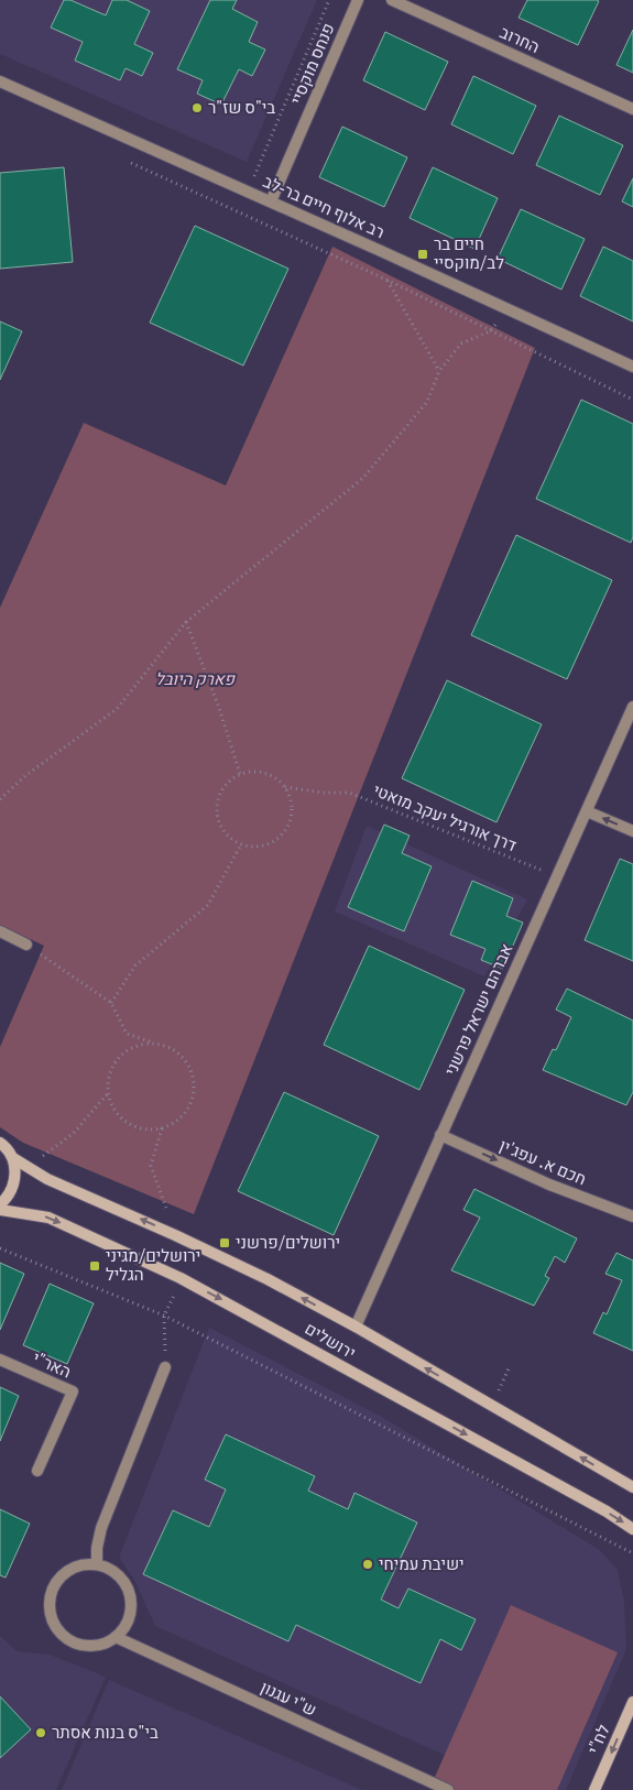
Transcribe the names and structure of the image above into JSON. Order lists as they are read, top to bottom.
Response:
{
  "streets": {
    "street": [
      "החרוב",
      "פנחס מוקסיי",
      "רב אלוף חיים בר-לב",
      "אברהם ישראל פרשני",
      "חכם א. עפג'ין",
      "ירושלים",
      "האר\"י",
      "ש\"י עגנון",
      "לח\"י"
    ],
    "path": ["דרך אורגיל יעקב מואטי"]
  },
  "crossings": [
    ["פנחס מוקסיי", "רב אלוף חיים בר-לב"],
    ["דרך אורגיל יעקב מואטי", "אברהם ישראל פרשני"],
    ["אברהם ישראל פרשני", "חכם א. עפג'ין"],
    ["אברהם ישראל פרשני", "ירושלים"]
  ],
  "one_way": ["חכם א. עפג'ין", "לח\"י"],
  "parks": ["פארק היובל"],
  "places": {
    "other": ["בי\"ס שז\"ר", "ישיבת עמיחי", "בי\"ס בנות אסתר"],
    "transit": ["חיים בר לב/מוקסיי", "ירושלים/פרשני", "ירושלים/מגיני הגליל"]
  }
}
